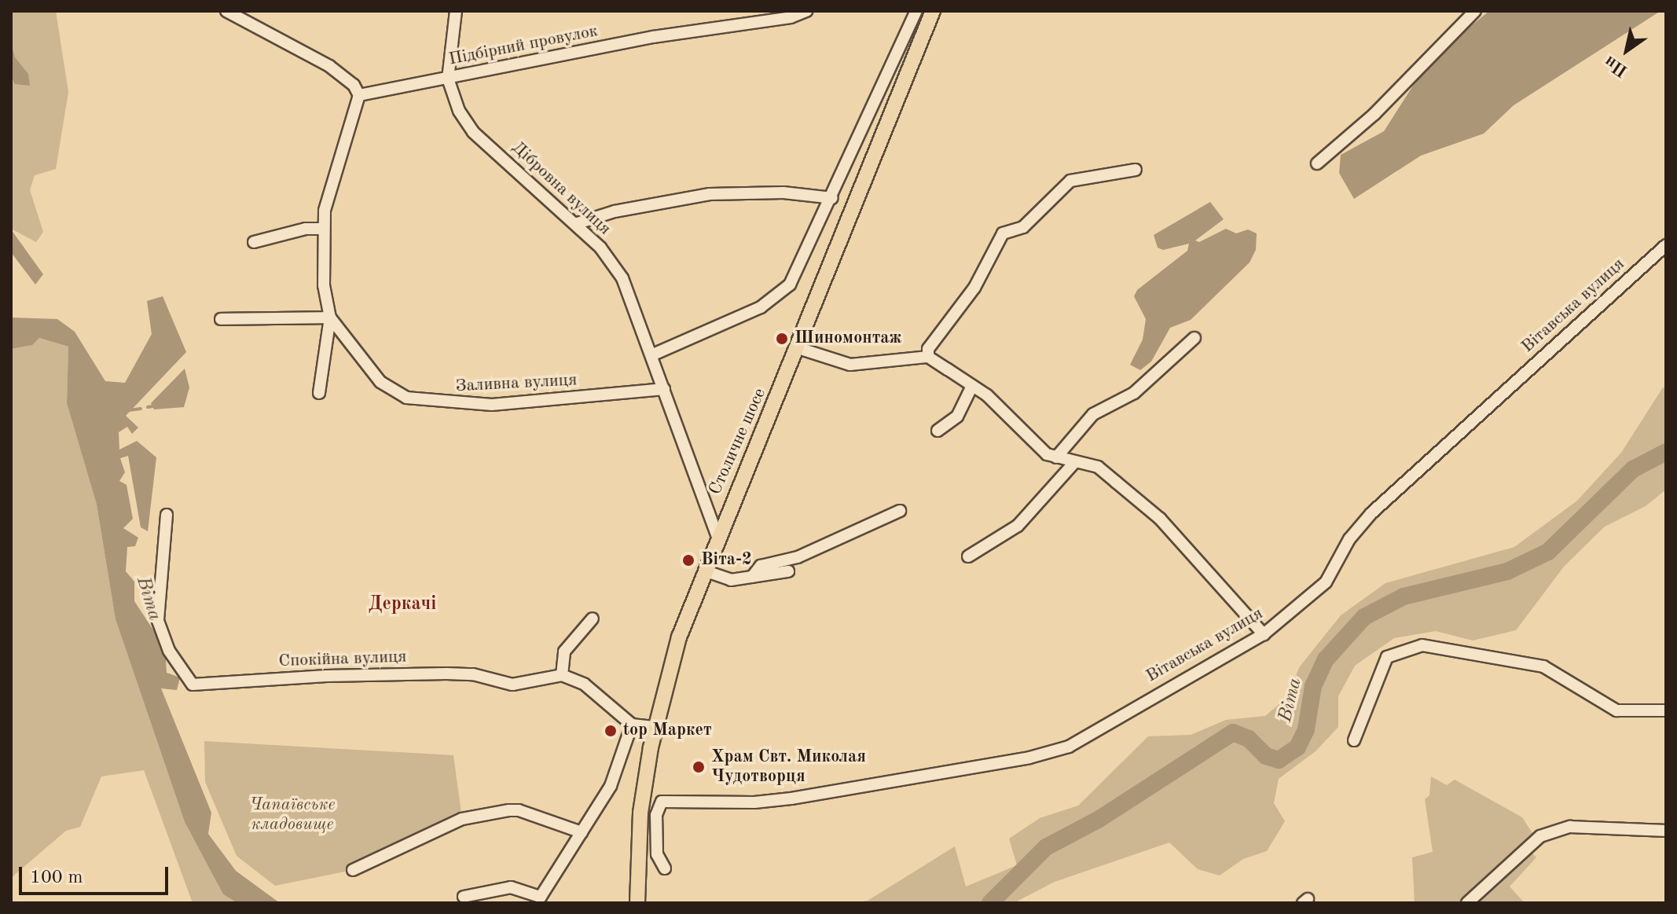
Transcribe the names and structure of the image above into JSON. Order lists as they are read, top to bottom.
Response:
{
  "streets": {
    "main road": ["Столичне шосе"],
    "street": [
      "Підбірний провулок",
      "Дібровна вулиця",
      "Вітавська вулиця",
      "Заливна вулиця",
      "Спокійна вулиця"
    ]
  },
  "crossings": [
    ["Підбірний провулок", "Дібровна вулиця"],
    ["Дібровна вулиця", "Заливна вулиця"],
    ["Дібровна вулиця", "Столичне шосе"]
  ],
  "districts": ["Деркачі"],
  "water": ["Віта"],
  "parks": ["Чапаївське кладовище"],
  "places": [
    "Шиномонтаж",
    "Віта-2",
    "top Маркет",
    "Храм Свт. Миколая Чудотворця"
  ],
  "scale_bar": "100 m",
  "north": "bottom left"
}
